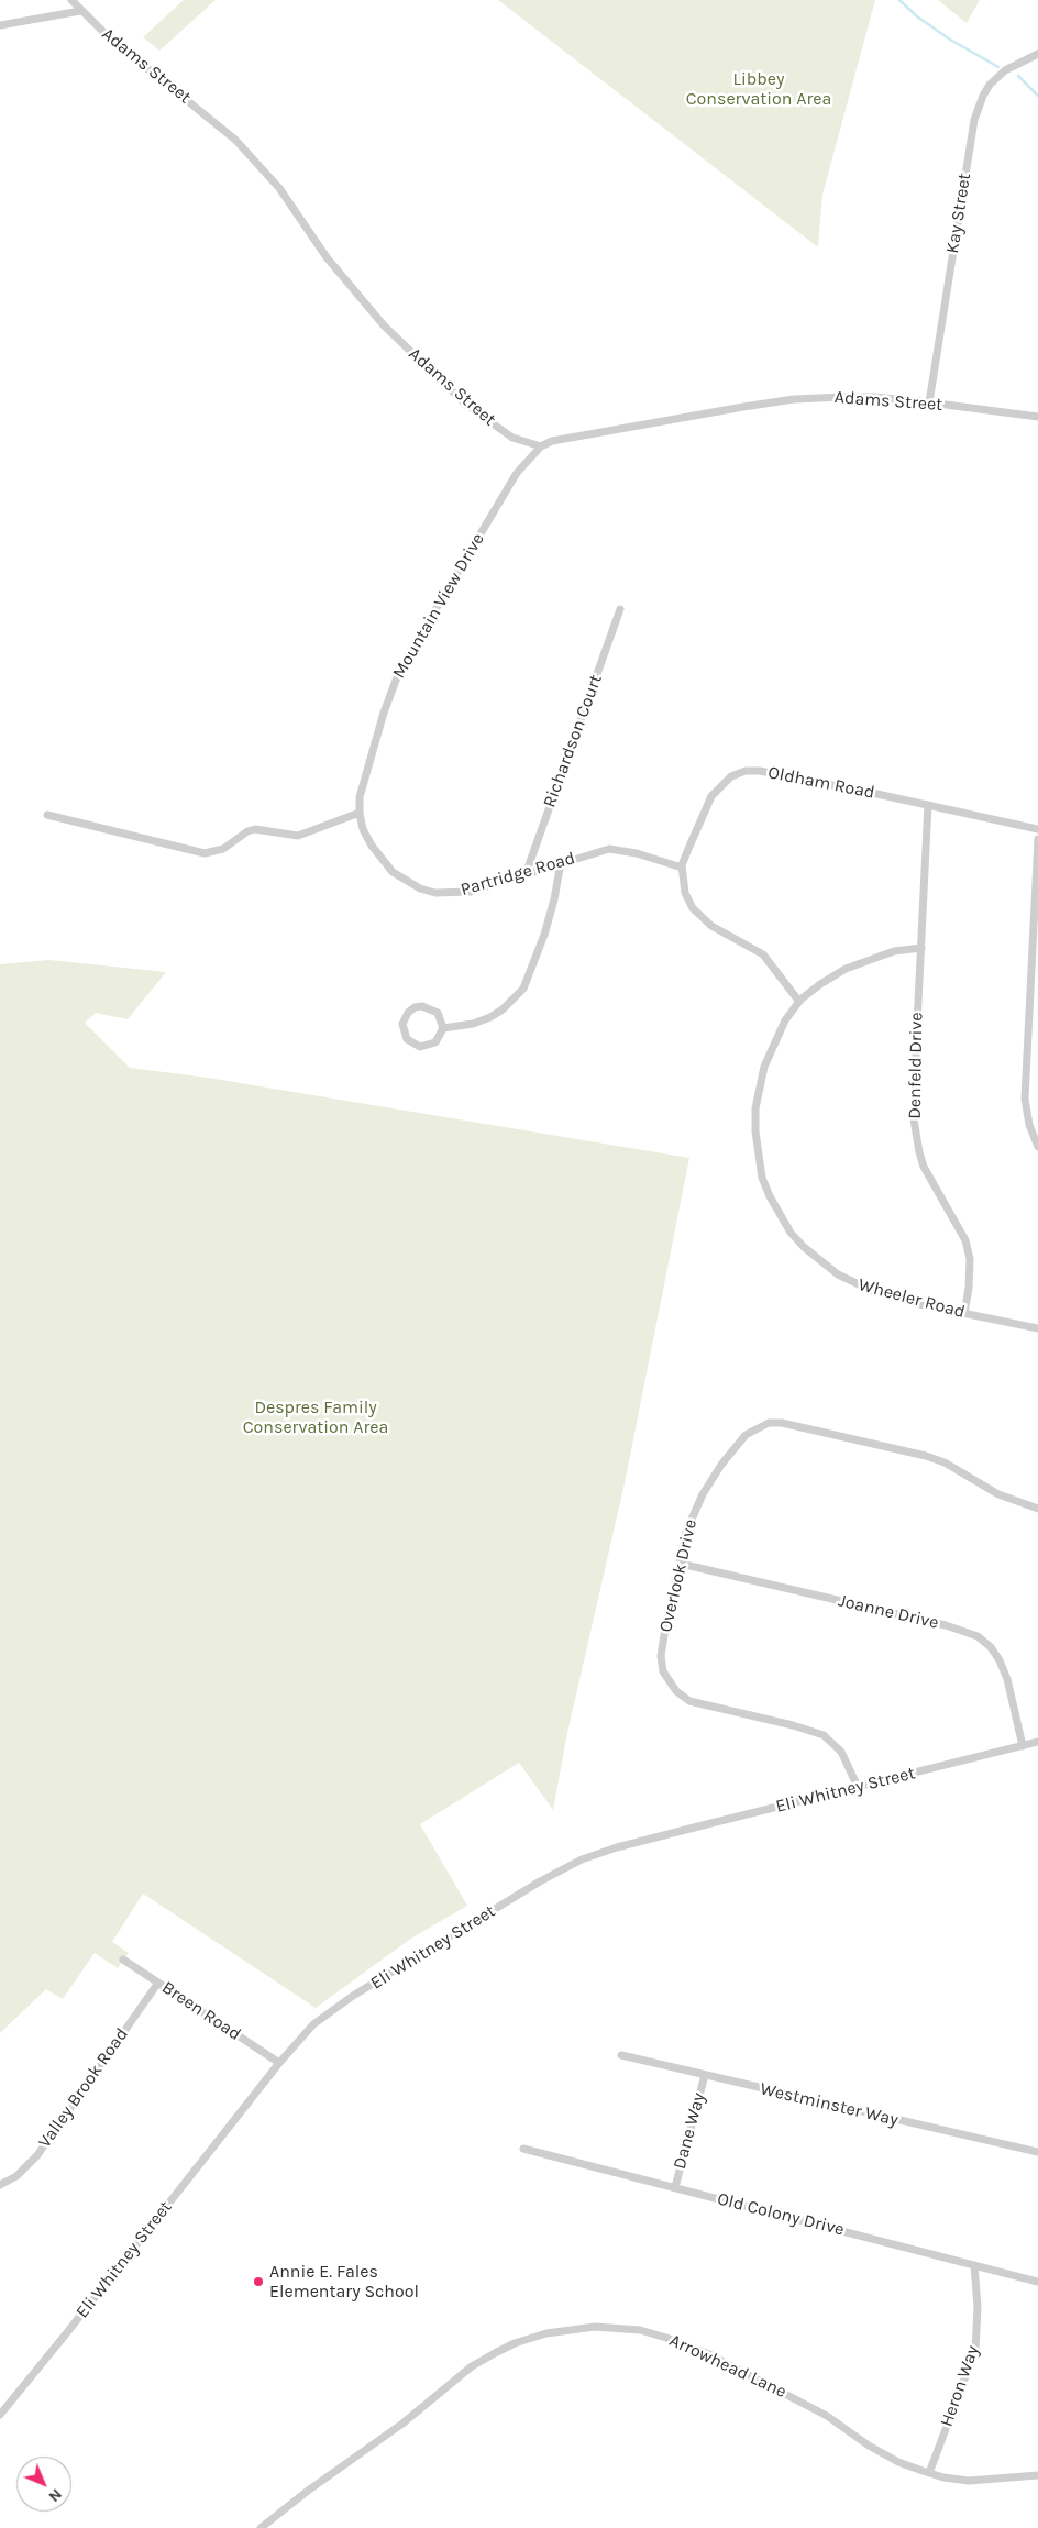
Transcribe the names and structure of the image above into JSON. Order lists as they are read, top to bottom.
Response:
{
  "streets": {
    "street": [
      "Adams Street",
      "Kay Street",
      "Mountain View Drive",
      "Richardson Court",
      "Oldham Road",
      "Partridge Road",
      "Denfeld Drive",
      "Wheeler Road",
      "Overlook Drive",
      "Joanne Drive",
      "Eli Whitney Street",
      "Breen Road",
      "Valley Brook Road",
      "Westminster Way",
      "Dane Way",
      "Old Colony Drive",
      "Arrowhead Lane",
      "Heron Way"
    ]
  },
  "crossings": [
    ["Adams Street", "Kay Street"],
    ["Adams Street", "Mountain View Drive"],
    ["Mountain View Drive", "Partridge Road"],
    ["Richardson Court", "Partridge Road"],
    ["Oldham Road", "Partridge Road"],
    ["Oldham Road", "Denfeld Drive"],
    ["Denfeld Drive", "Wheeler Road"],
    ["Overlook Drive", "Joanne Drive"],
    ["Overlook Drive", "Eli Whitney Street"],
    ["Joanne Drive", "Eli Whitney Street"],
    ["Eli Whitney Street", "Breen Road"],
    ["Breen Road", "Valley Brook Road"],
    ["Westminster Way", "Dane Way"],
    ["Dane Way", "Old Colony Drive"],
    ["Old Colony Drive", "Heron Way"],
    ["Arrowhead Lane", "Heron Way"]
  ],
  "parks": ["Libbey Conservation Area", "Despres Family Conservation Area"],
  "places": ["Annie E. Fales Elementary School"],
  "north": "bottom right"
}
